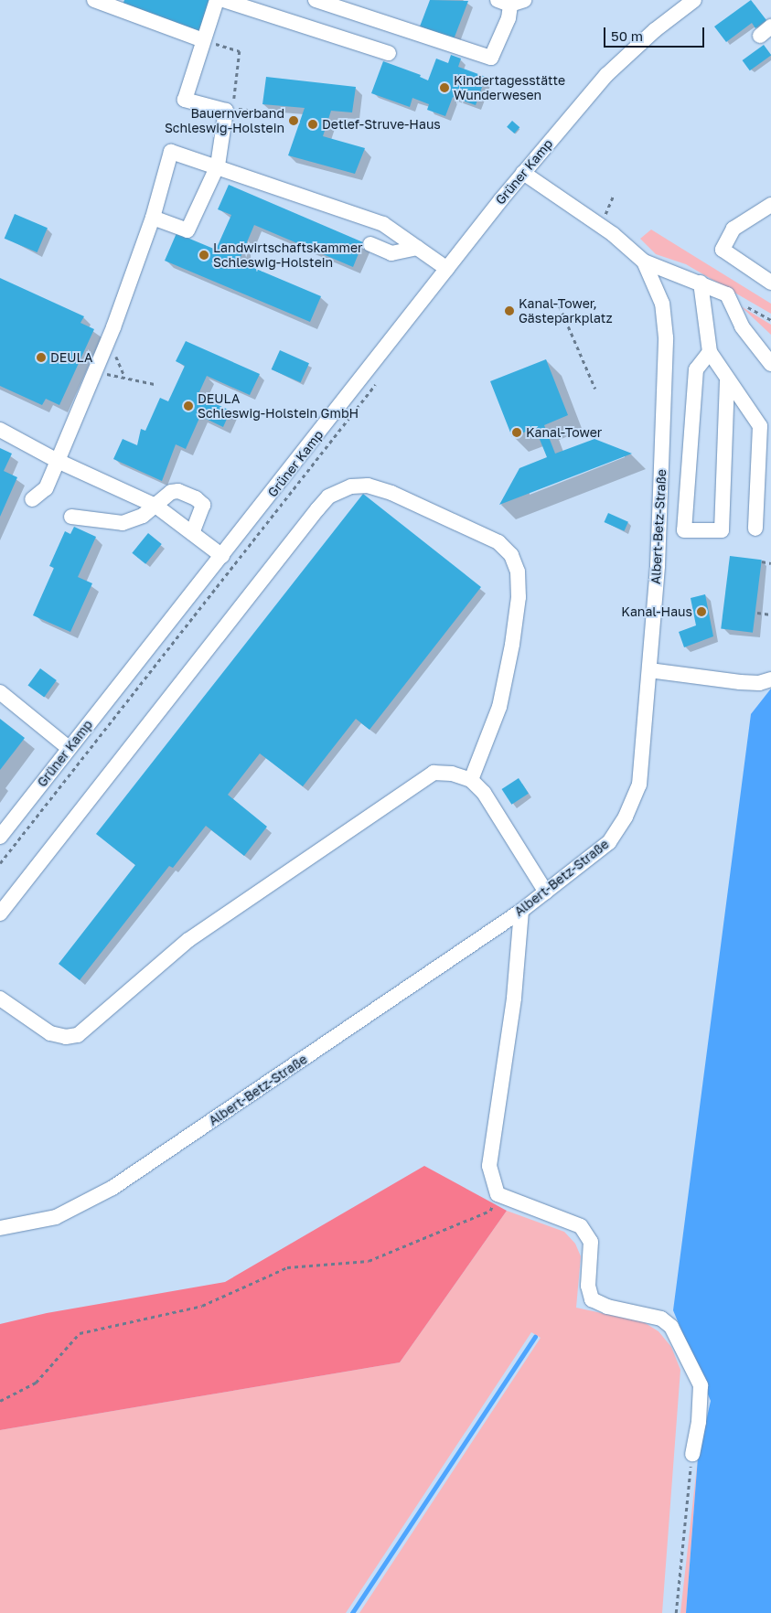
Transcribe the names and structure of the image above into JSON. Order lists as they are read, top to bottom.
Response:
{
  "streets": {
    "street": ["Grüner Kamp", "Albert-Betz-Straße"]
  },
  "crossings": [
    ["Grüner Kamp", "Albert-Betz-Straße"]
  ],
  "places": [
    "Kindertagesstätte Wunderwesen",
    "Bauernverband Schleswig-Holstein",
    "Detlef-Struve-Haus",
    "Landwirtschaftskammer Schleswig-Holstein",
    "Kanal-Tower, Gästeparkplatz",
    "DEULA",
    "DEULA Schleswig-Holstein GmbH",
    "Kanal-Tower",
    "Kanal-Haus"
  ],
  "scale_bar": "50 m"
}
